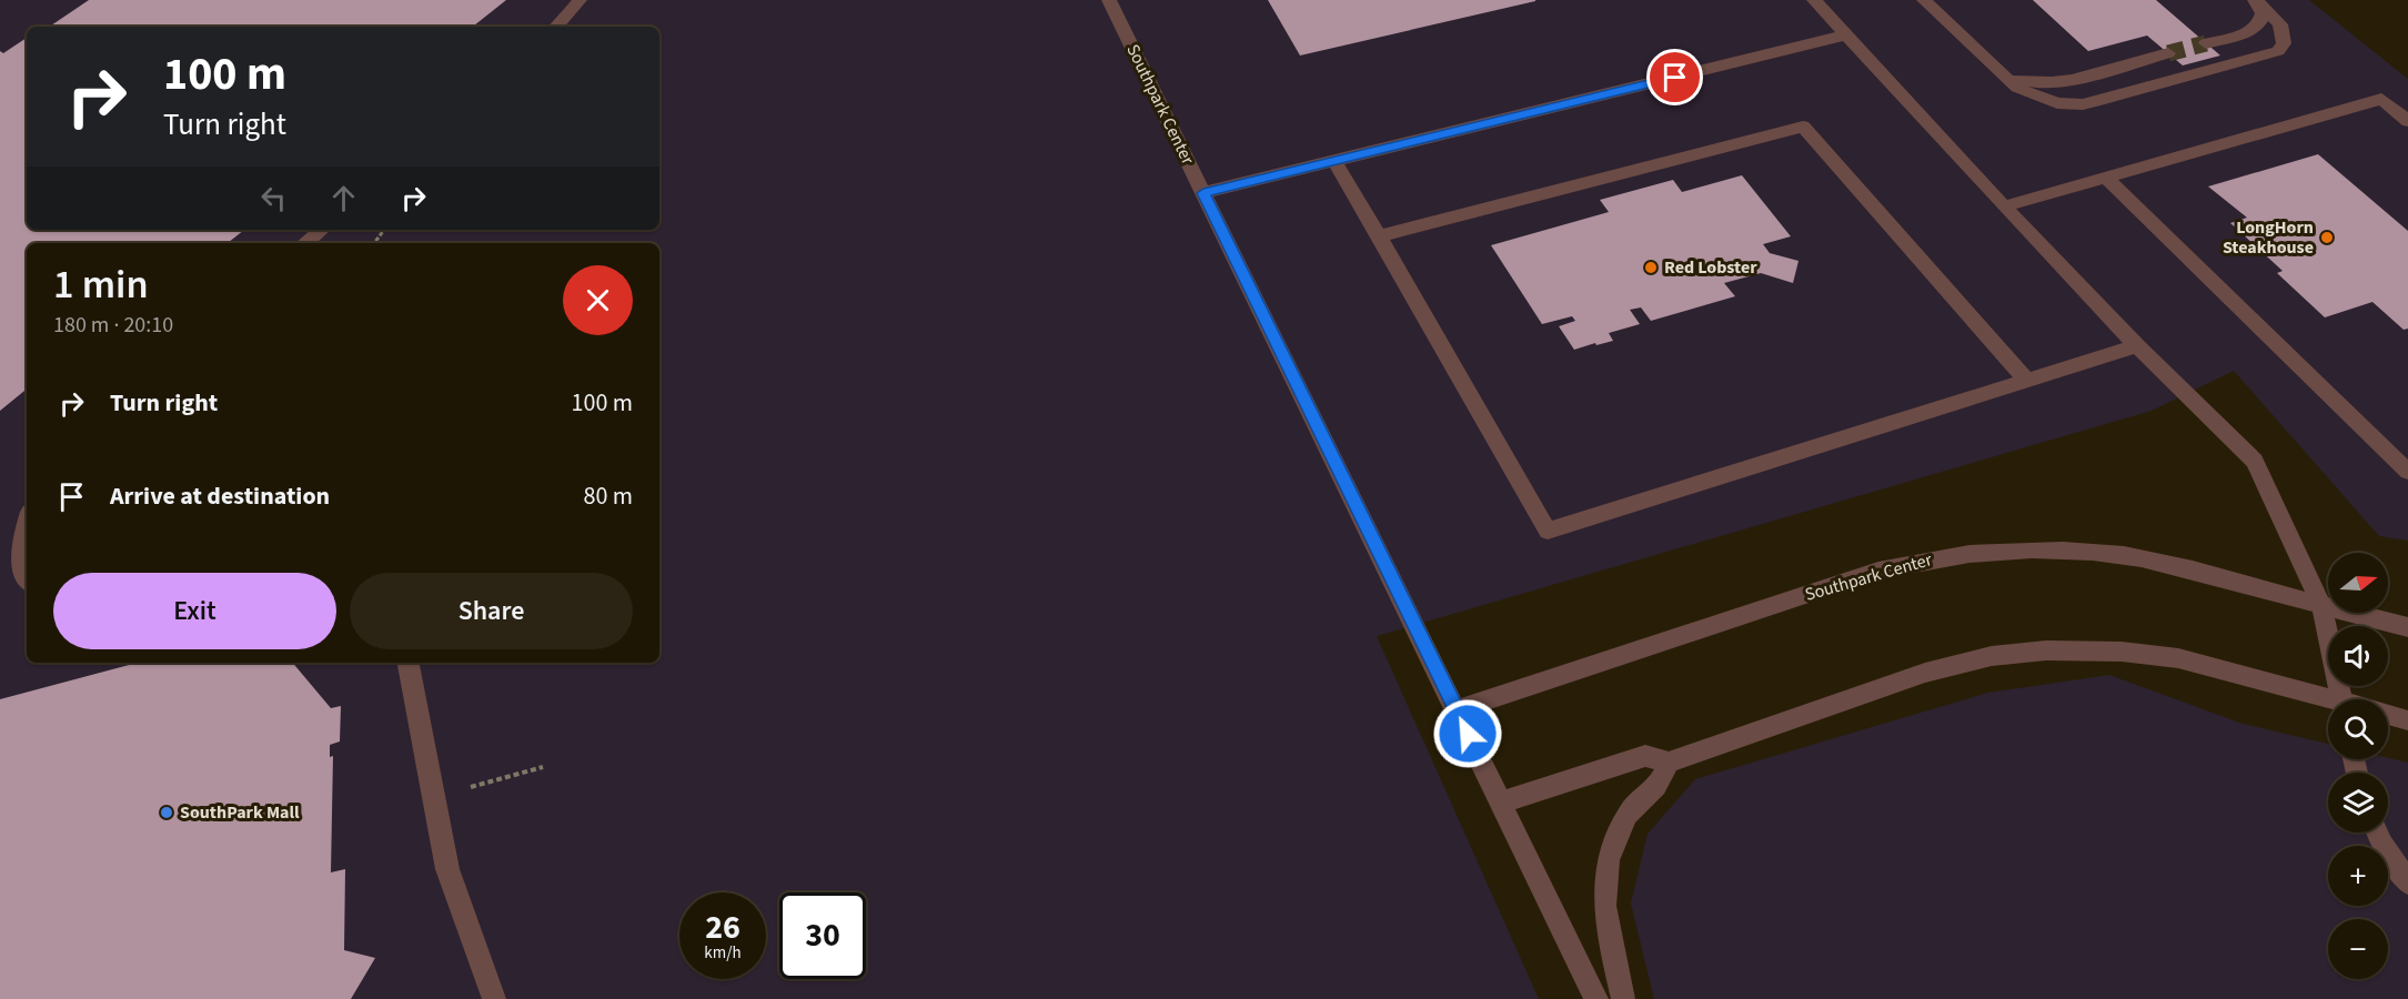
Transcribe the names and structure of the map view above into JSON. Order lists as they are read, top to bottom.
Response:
{
  "streets": {
    "street": ["Southpark Center"]
  },
  "places": ["LongHorn Steakhouse", "Red Lobster", "SouthPark Mall"],
  "north": "right",
  "page": {
    "turn": ["100 m", "Turn right"],
    "heading": ["1 min", "180 m · 20:10"],
    "list": [
      {
        "name": "Turn right",
        "value": "100 m"
      },
      {
        "name": "Arrive at destination",
        "value": "80 m"
      }
    ],
    "map_buttons": ["+", "−"],
    "buttons": ["Exit", "Share"],
    "speed": "26 km/h",
    "limit": "30"
  }
}
